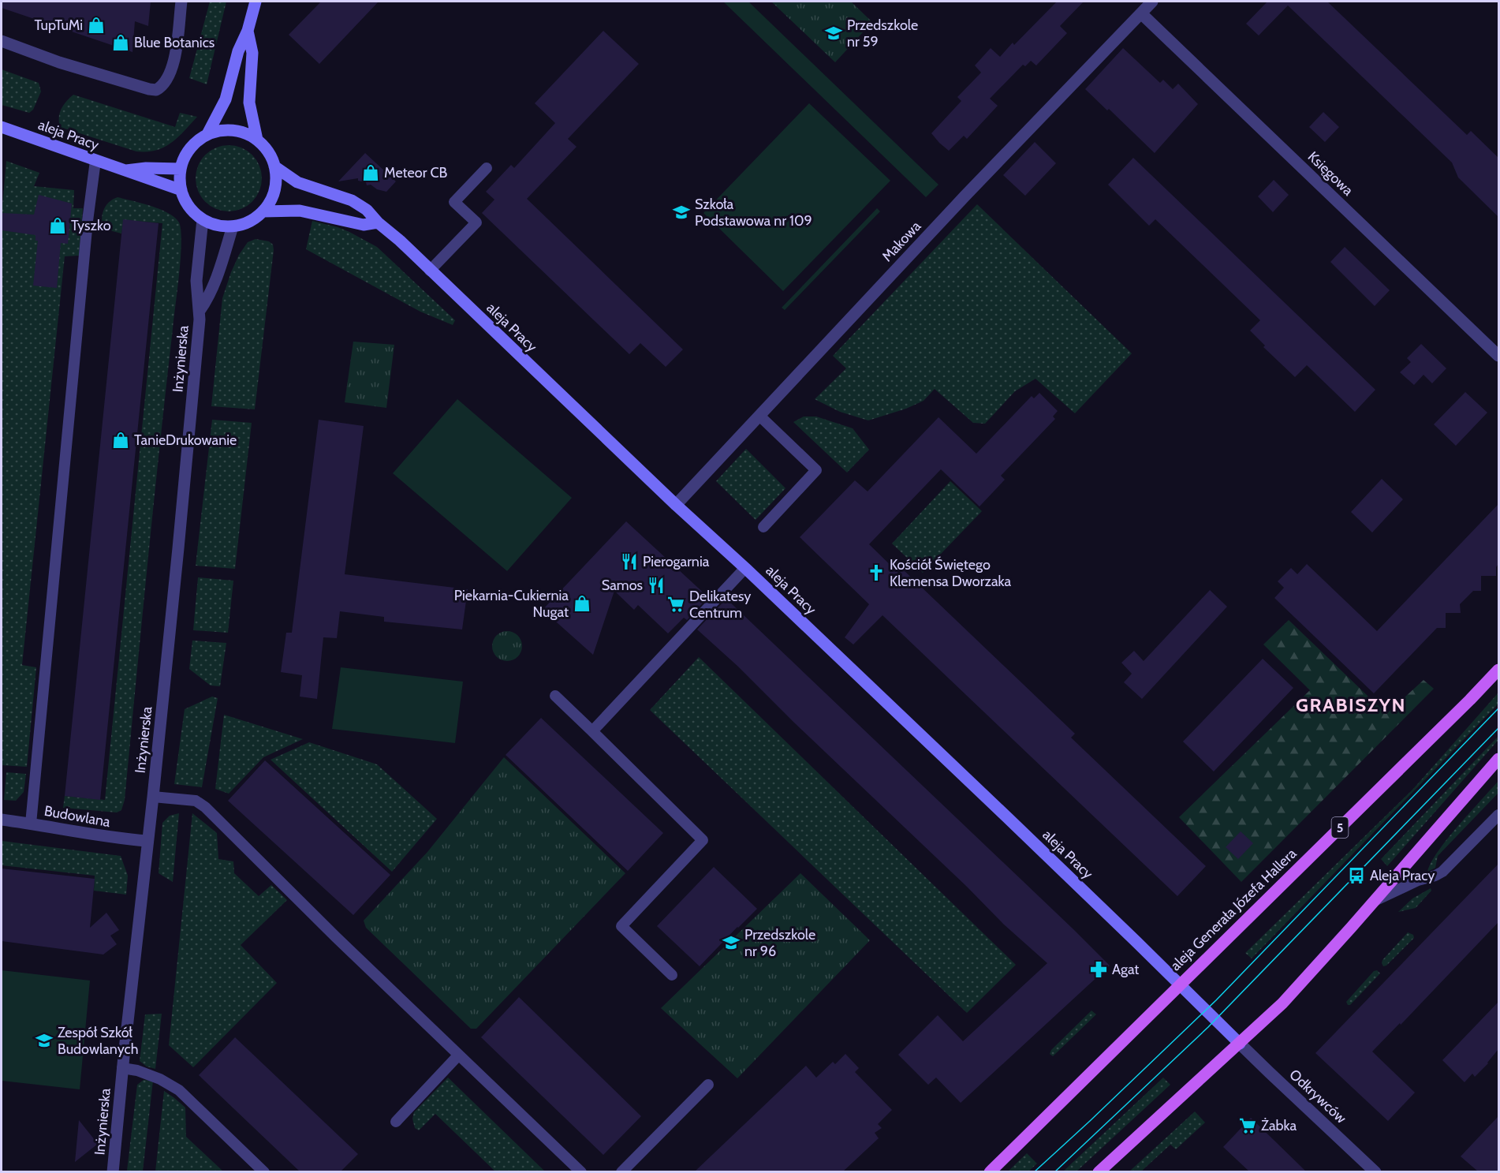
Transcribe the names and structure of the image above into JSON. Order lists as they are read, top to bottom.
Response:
{
  "streets": {
    "main road": ["5", "aleja Generała Józefa Hallera"],
    "street": [
      "aleja Pracy",
      "Księgowa",
      "Makowa",
      "Inżynierska",
      "Budowlana",
      "Odkrywców"
    ]
  },
  "crossings": [
    ["aleja Pracy", "Makowa"],
    ["aleja Pracy", "Inżynierska"],
    ["aleja Pracy", "aleja Generała Józefa Hallera"],
    ["aleja Pracy", "Odkrywców"],
    ["Księgowa", "Makowa"],
    ["Inżynierska", "Budowlana"]
  ],
  "districts": ["GRABISZYN"],
  "places": {
    "shop": [
      "TupTuMi",
      "Blue Botanics",
      "Meteor CB",
      "Tyszko",
      "TanieDrukowanie",
      "Piekarnia-Cukiernia Nugat"
    ],
    "school or university": [
      "Przedszkole nr 59",
      "Szkoła Podstawowa nr 109",
      "Przedszkole nr 96",
      "Zespół Szkół Budowlanych"
    ],
    "restaurant": ["Pierogarnia", "Samos"],
    "church": ["Kościół Świętego Klemensa Dworzaka"],
    "supermarket": ["Delikatesy Centrum", "Żabka"],
    "bus stop": ["Aleja Pracy"],
    "pharmacy": ["Agat"]
  }
}
